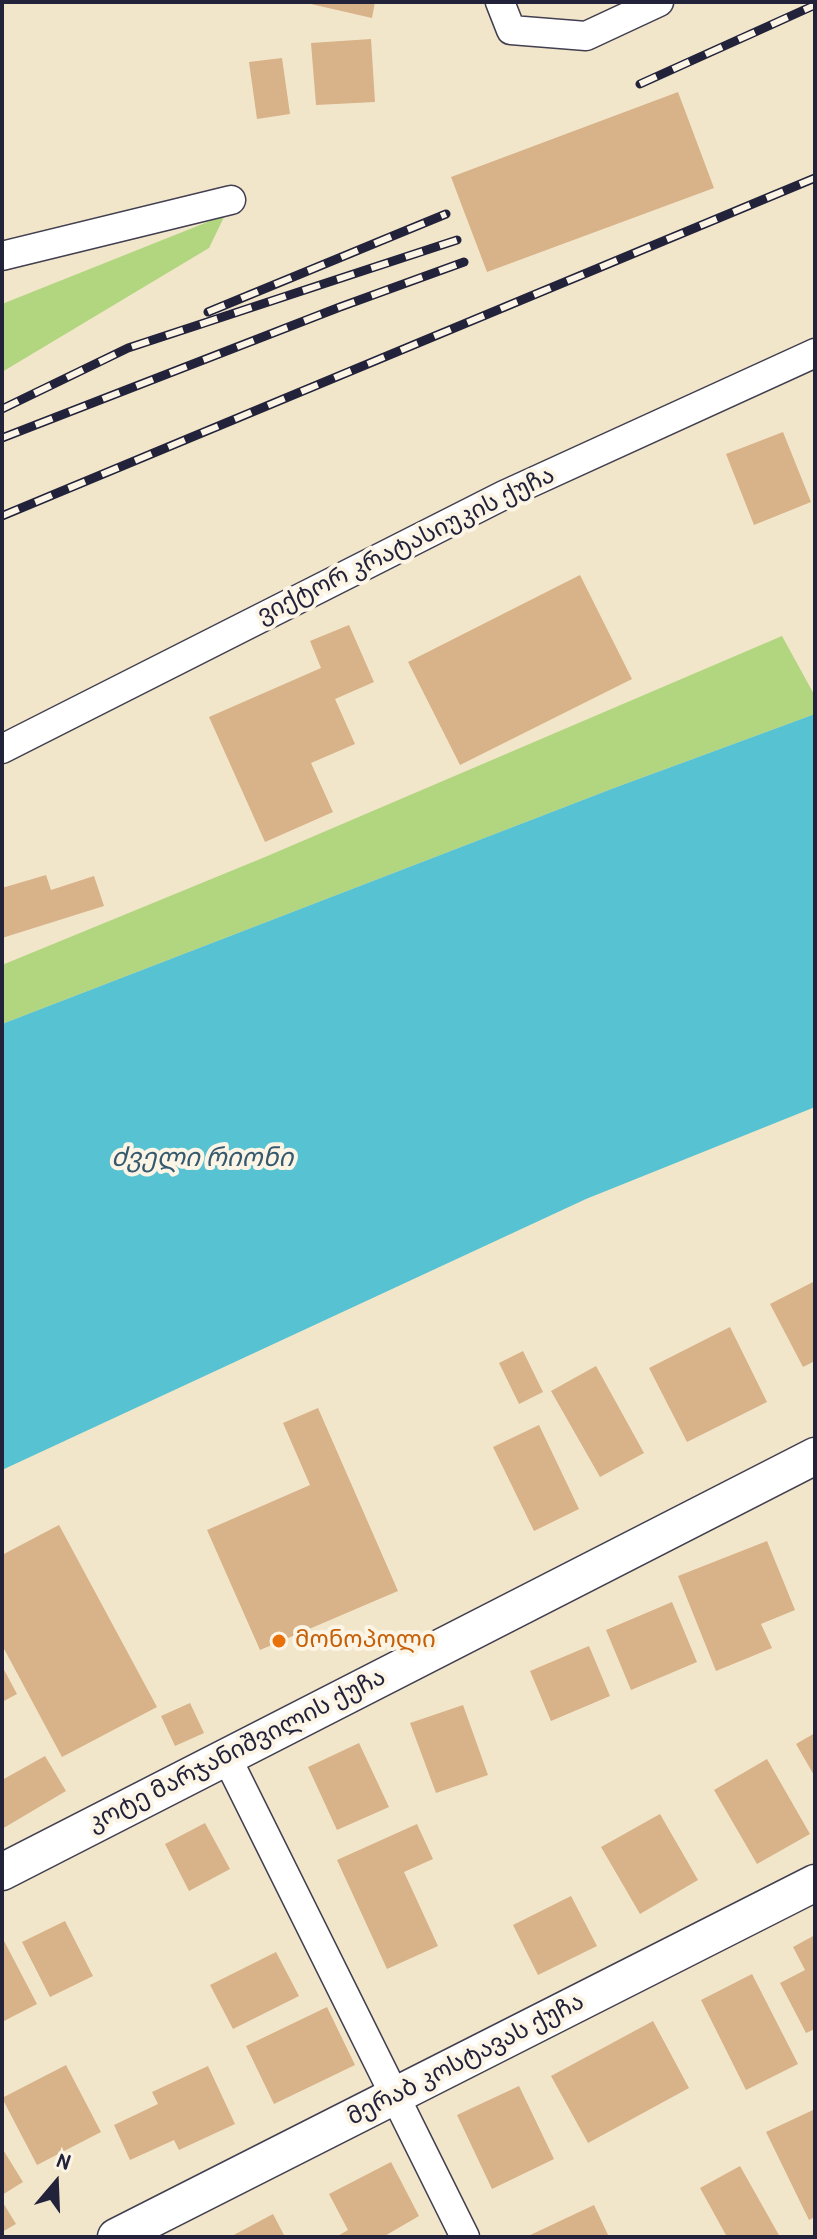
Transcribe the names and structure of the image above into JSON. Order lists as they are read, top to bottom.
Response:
{
  "streets": {
    "street": ["ვიქტორ კრატასიუკის ქუჩა", "კოტე მარჯანიშვილის ქუჩა", "მერაბ კოსტავას ქუჩა"]
  },
  "water": ["ძველი რიონი"],
  "places": ["მონოპოლი"],
  "north": "top"
}
